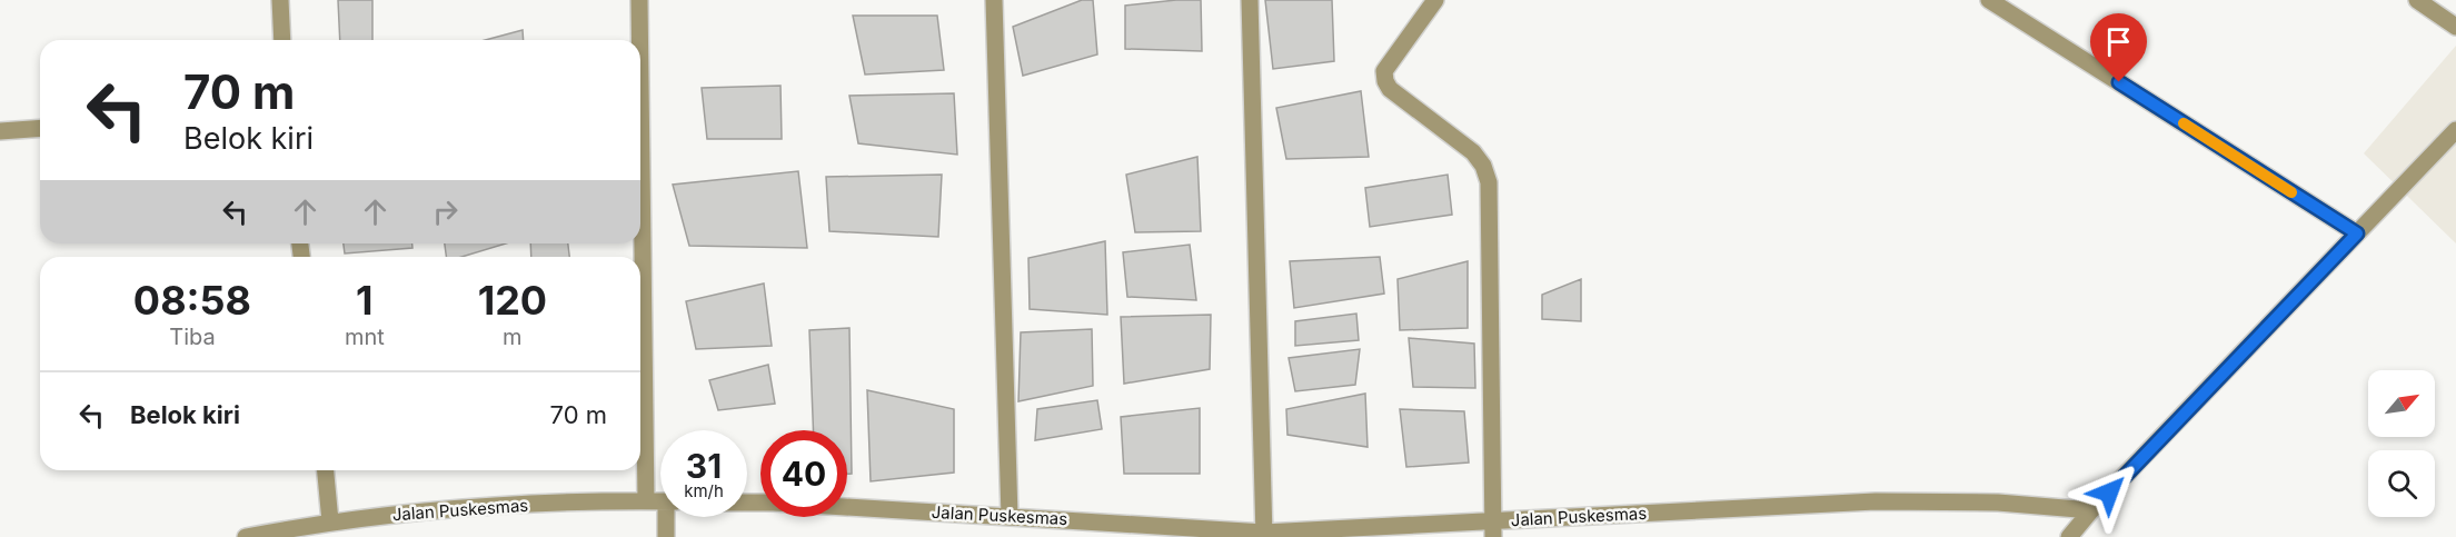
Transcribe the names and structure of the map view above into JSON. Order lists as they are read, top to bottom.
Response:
{
  "streets": {
    "street": ["Jalan Puskesmas"]
  },
  "north": "top right",
  "page": {
    "turn": ["70 m", "Belok kiri"],
    "eta": [
      "08:58",
      "Tiba",
      "1",
      "mnt",
      "120",
      "m"
    ],
    "list": [
      {
        "name": "Belok kiri",
        "value": "70 m"
      }
    ],
    "speed": "31 km/h",
    "limit": "40"
  }
}
